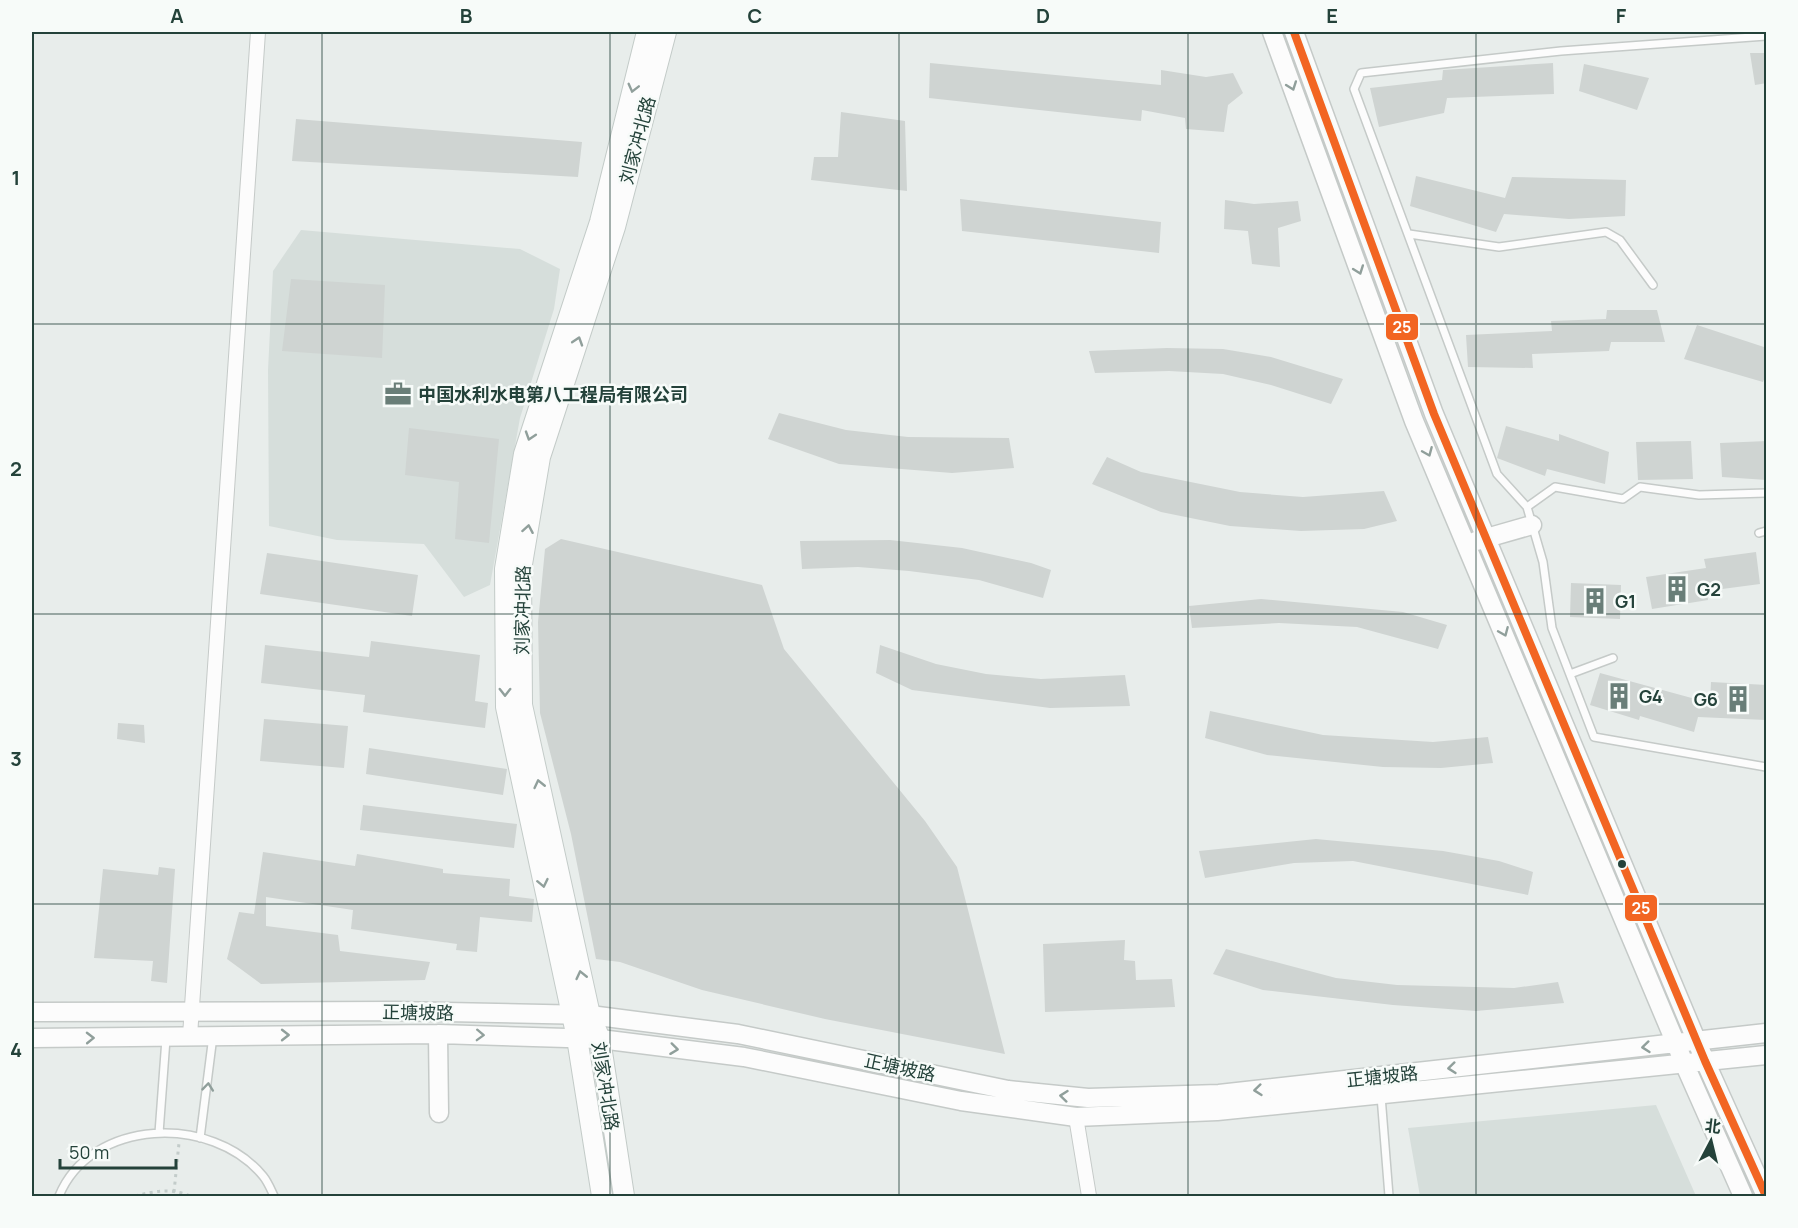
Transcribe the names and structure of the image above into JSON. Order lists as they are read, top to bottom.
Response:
{
  "streets": {
    "main road": ["刘家冲北路"],
    "street": ["正塘坡路"]
  },
  "crossings": [
    ["刘家冲北路", "正塘坡路"]
  ],
  "places": {
    "office": ["中国水利水电第八工程局有限公司"],
    "building": [
      "G2",
      "G1",
      "G4",
      "G6"
    ]
  },
  "lines": ["transit line 25"],
  "scale_bar": "50 m",
  "north": "top",
  "grid": {
    "columns": [
      "A",
      "B",
      "C",
      "D",
      "E",
      "F"
    ],
    "rows": [
      "1",
      "2",
      "3",
      "4"
    ]
  }
}
